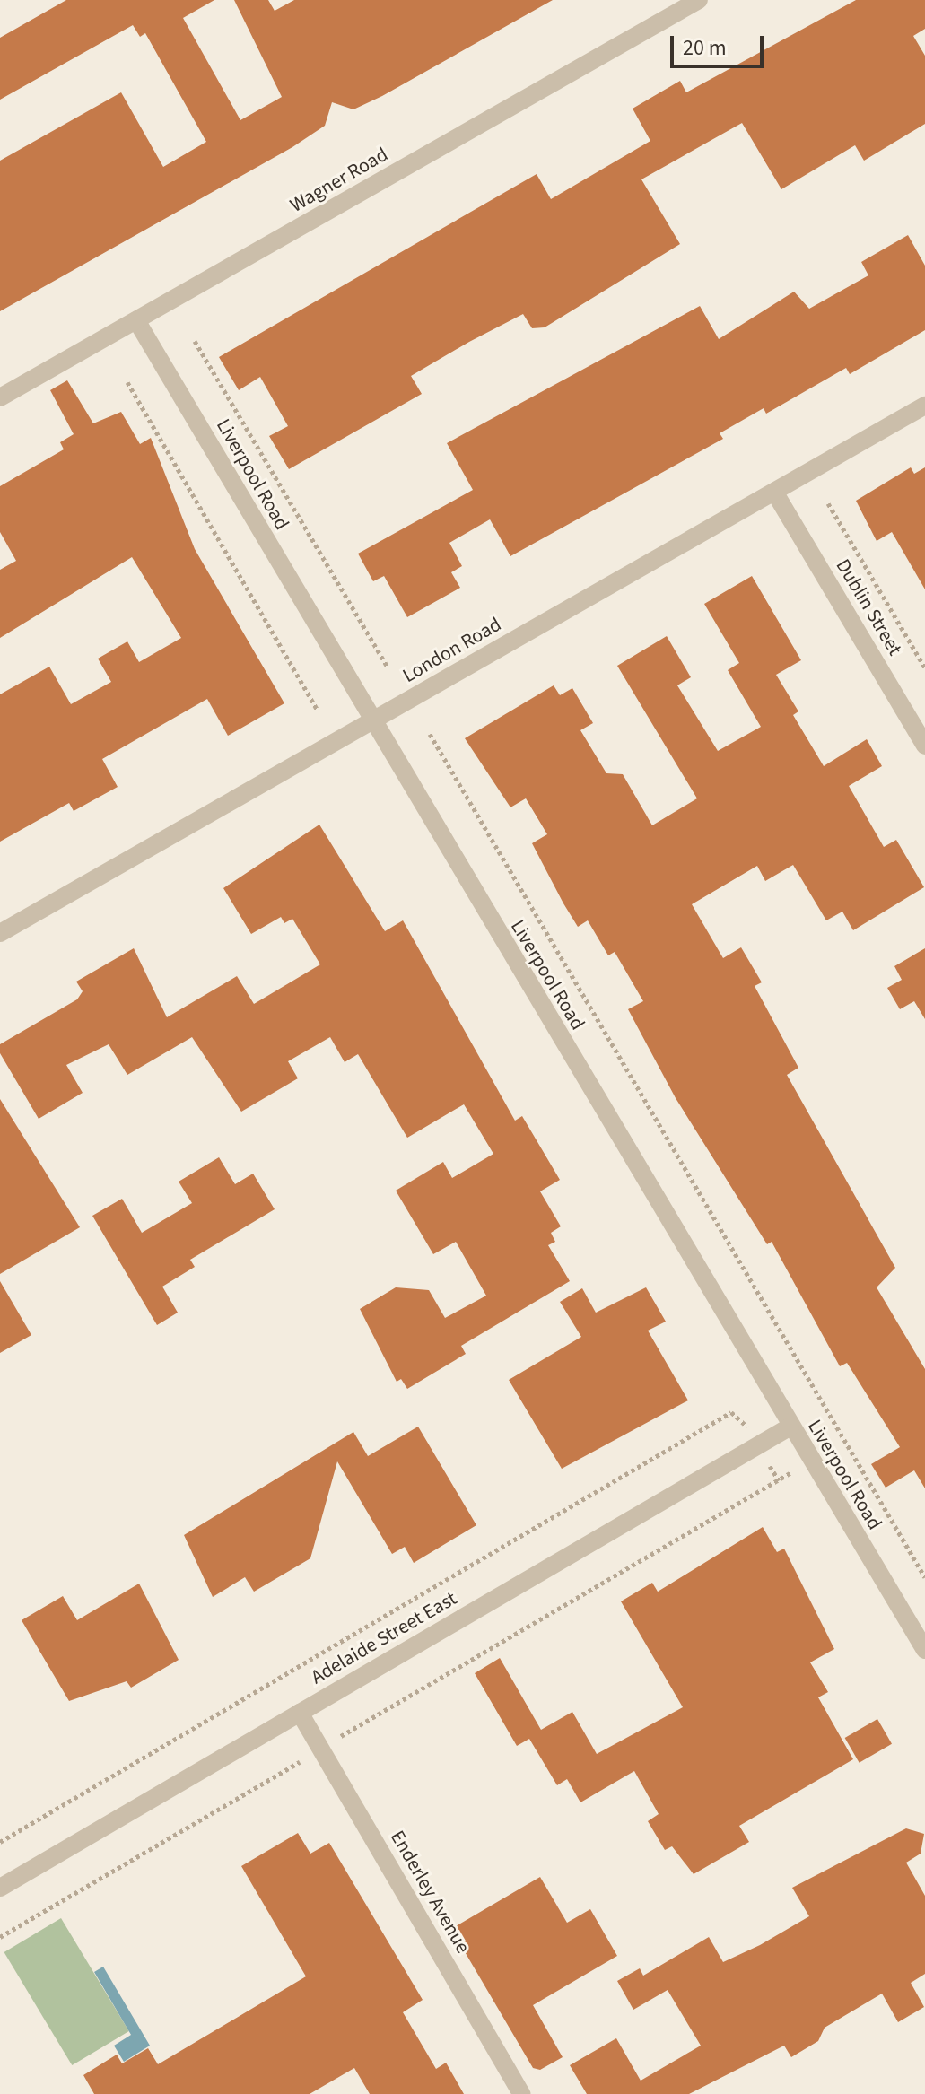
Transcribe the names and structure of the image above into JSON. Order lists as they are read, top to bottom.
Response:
{
  "streets": {
    "street": [
      "Wagner Road",
      "Liverpool Road",
      "Dublin Street",
      "London Road",
      "Adelaide Street East",
      "Enderley Avenue"
    ]
  },
  "crossings": [
    ["Wagner Road", "Liverpool Road"],
    ["Liverpool Road", "London Road"],
    ["Liverpool Road", "Adelaide Street East"],
    ["Dublin Street", "London Road"],
    ["Adelaide Street East", "Enderley Avenue"]
  ],
  "scale_bar": "20 m"
}
